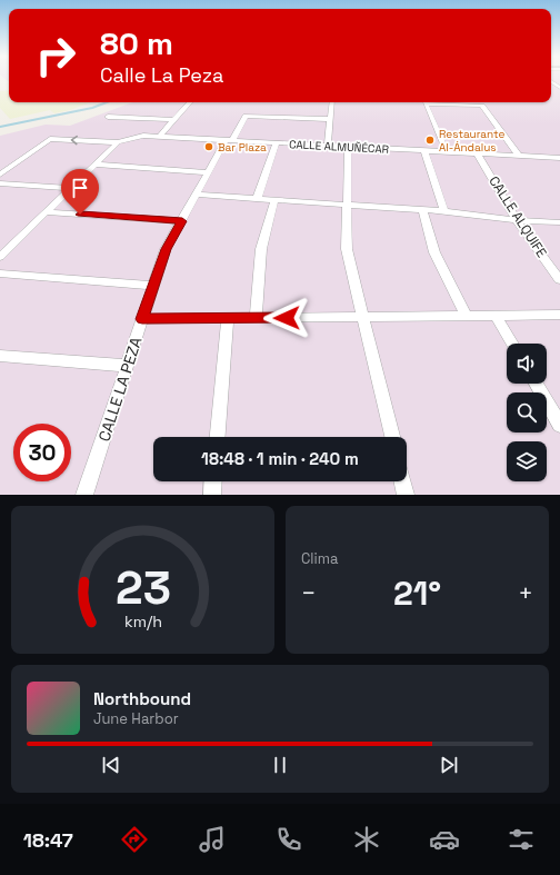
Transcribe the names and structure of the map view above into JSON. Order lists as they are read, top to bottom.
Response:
{
  "streets": {
    "street": ["CALLE ALMUÑÉCAR", "CALLE ALQUIFE", "CALLE LA PEZA"]
  },
  "crossings": [
    ["CALLE ALMUÑÉCAR", "CALLE ALQUIFE"],
    ["CALLE ALMUÑÉCAR", "CALLE LA PEZA"]
  ],
  "places": ["Restaurante Al-Ándalus", "Bar Plaza"],
  "page": {
    "turn": ["80 m", "Calle La Peza"],
    "limit": "30",
    "trip": "18:48 · 1 min · 240 m",
    "tile": "Clima",
    "heat": ["−", "21°", "+"],
    "song": ["Northbound", "June Harbor"],
    "tabs": "18:47",
    "gauge": ["23", "km/h"]
  }
}
